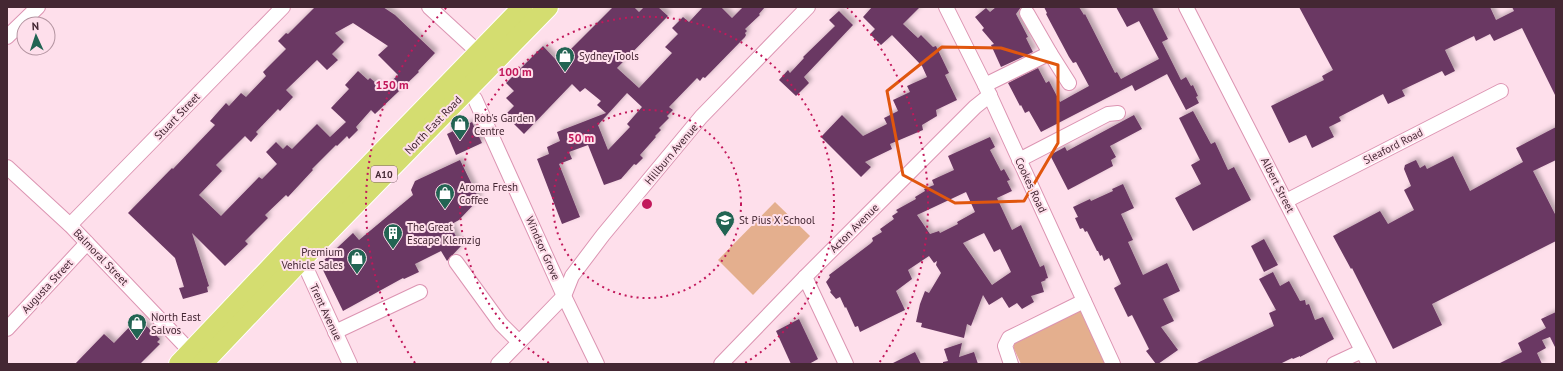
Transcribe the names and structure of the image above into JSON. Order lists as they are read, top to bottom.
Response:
{
  "streets": {
    "highway": ["North East Road", "A10"],
    "street": [
      "Stuart Street",
      "Sleaford Road",
      "Hillburn Avenue",
      "Cookes Road",
      "Albert Street",
      "Acton Avenue",
      "Windsor Grove",
      "Balmoral Street",
      "Augusta Street",
      "Trent Avenue"
    ]
  },
  "crossings": [
    ["Stuart Street", "Balmoral Street"],
    ["North East Road", "Windsor Grove"],
    ["North East Road", "Balmoral Street"],
    ["North East Road", "Trent Avenue"],
    ["Sleaford Road", "Albert Street"],
    ["Hillburn Avenue", "Windsor Grove"],
    ["Cookes Road", "Acton Avenue"],
    ["Balmoral Street", "Augusta Street"]
  ],
  "places": {
    "shop": [
      "Sydney Tools",
      "Rob's Garden Centre",
      "Aroma Fresh Coffee",
      "Premium Vehicle Sales",
      "North East Salvos"
    ],
    "school or university": ["St Pius X School"],
    "building": ["The Great Escape Klemzig"]
  },
  "north": "top",
  "rings": ["100 m", "150 m", "50 m"]
}
